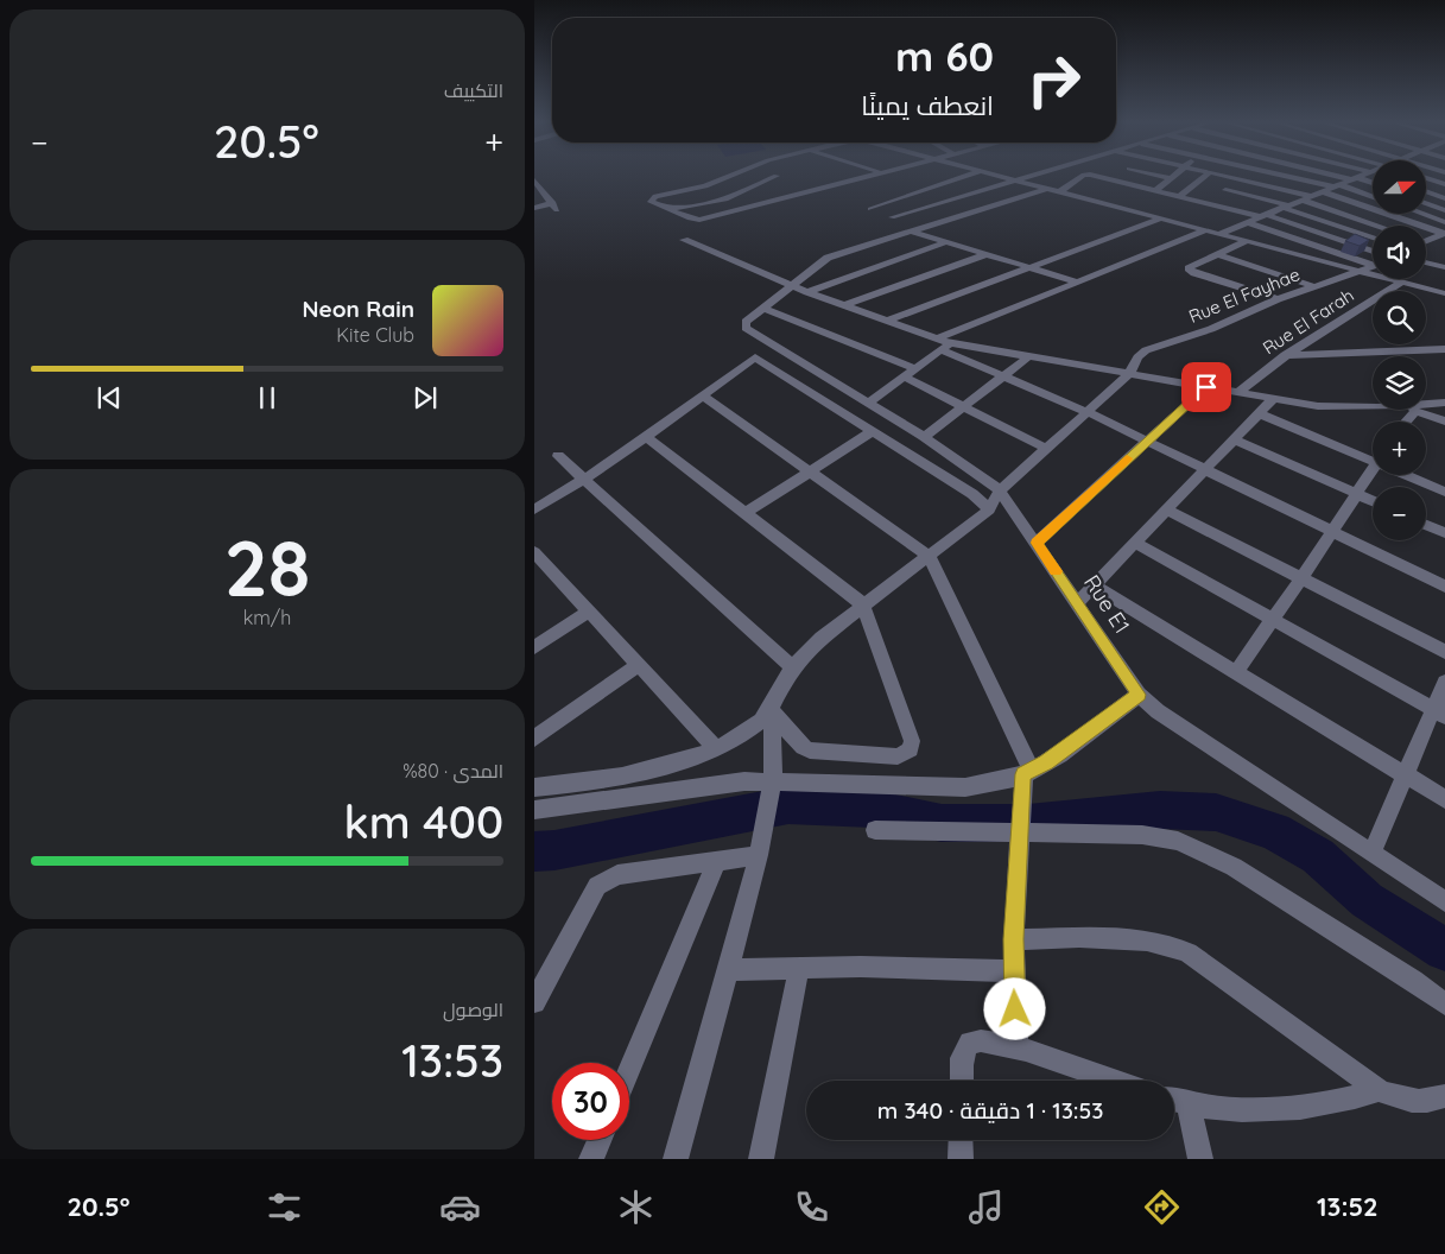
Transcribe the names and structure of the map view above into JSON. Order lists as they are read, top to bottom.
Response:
{
  "streets": {
    "street": ["Rue El Fayhae", "Rue El Farah", "Rue E1"]
  },
  "crossings": [
    ["Rue El Fayhae", "Rue E1"]
  ],
  "north": "right",
  "page": {
    "tile": [
      "التكييف",
      ["28", "km/h"],
      ["المدى · 80%", "400 km"],
      ["الوصول", "13:53"]
    ],
    "turn": ["60 m", "انعطف يمينًا"],
    "heat": ["−", "20.5°", "+"],
    "map_buttons": ["+", "−"],
    "song": ["Neon Rain", "Kite Club"],
    "limit": "30",
    "trip": "13:53 · 1 دقيقة · 340 m",
    "tabs": ["13:52", "20.5°"]
  }
}
